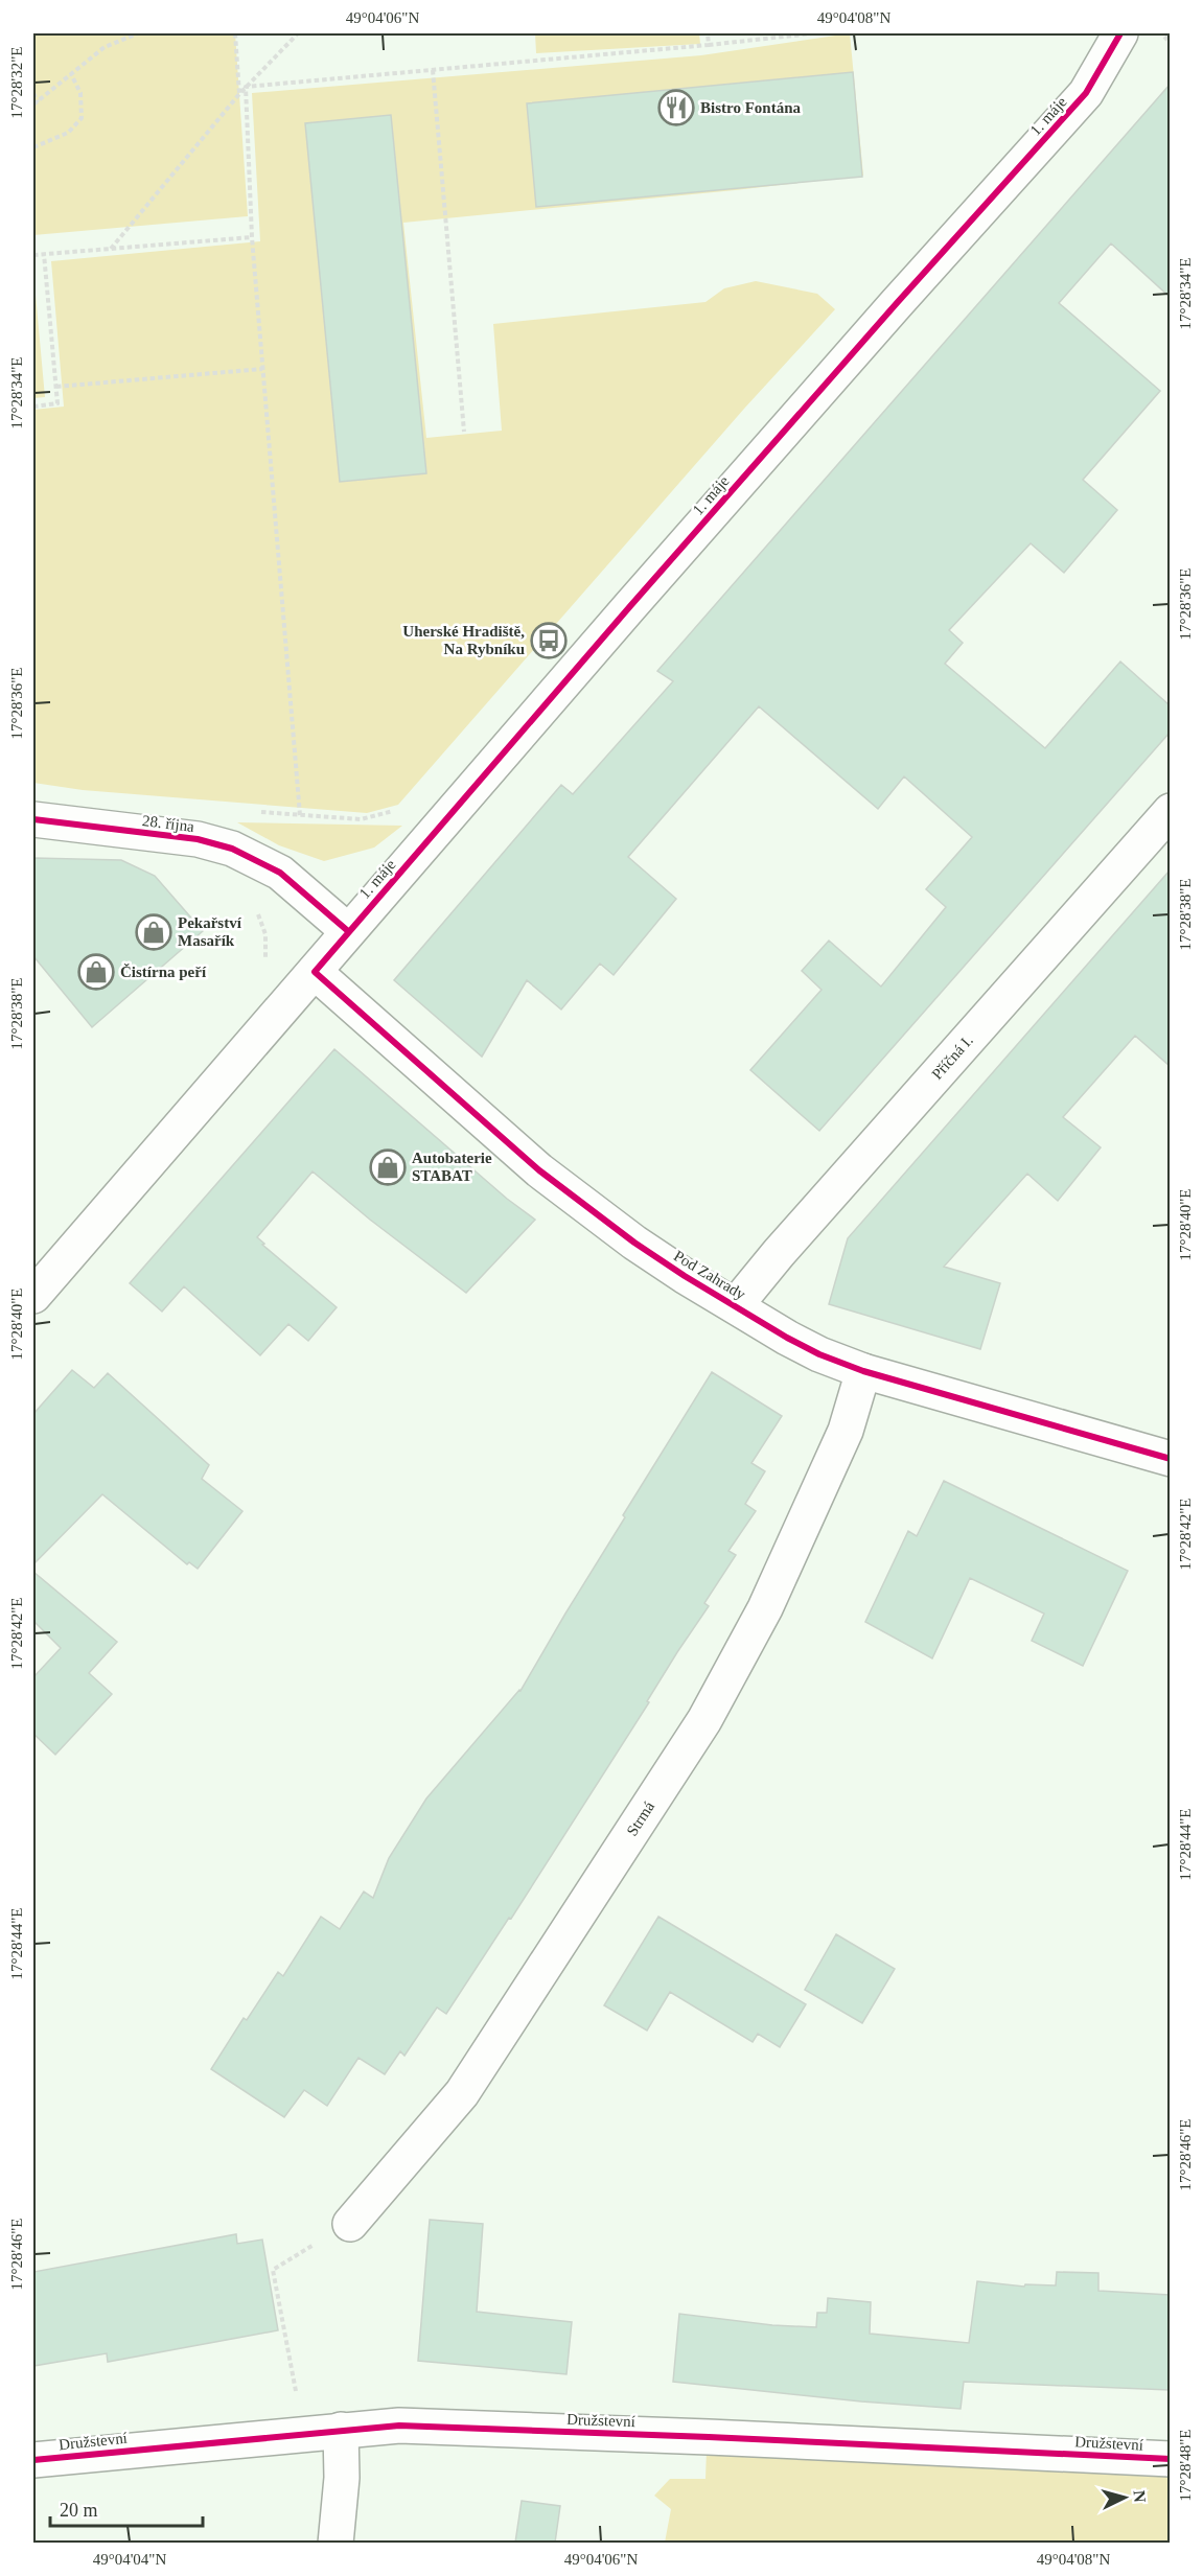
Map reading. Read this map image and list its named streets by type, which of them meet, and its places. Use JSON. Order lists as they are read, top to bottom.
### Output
{
  "streets": {
    "street": [
      "1. máje",
      "28. října",
      "Příčná I.",
      "Pod Zahrady",
      "Strmá",
      "Družstevní"
    ]
  },
  "crossings": [
    ["1. máje", "28. října"],
    ["1. máje", "Pod Zahrady"],
    ["Příčná I.", "Pod Zahrady"],
    ["Pod Zahrady", "Strmá"]
  ],
  "places": {
    "restaurant": ["Bistro Fontána"],
    "bus stop": ["Uherské Hradiště, Na Rybníku"],
    "shop": ["Pekařství Masařík", "Čistírna peří", "Autobaterie STABAT"]
  },
  "scale_bar": "20 m",
  "north": "right",
  "coordinates": [
    "49°04'06\"N",
    "49°04'08\"N",
    "17°28'32\"E",
    "17°28'34\"E",
    "17°28'36\"E",
    "17°28'38\"E",
    "17°28'40\"E",
    "17°28'42\"E",
    "17°28'44\"E",
    "17°28'46\"E",
    "17°28'48\"E",
    "49°04'04\"N"
  ]
}
